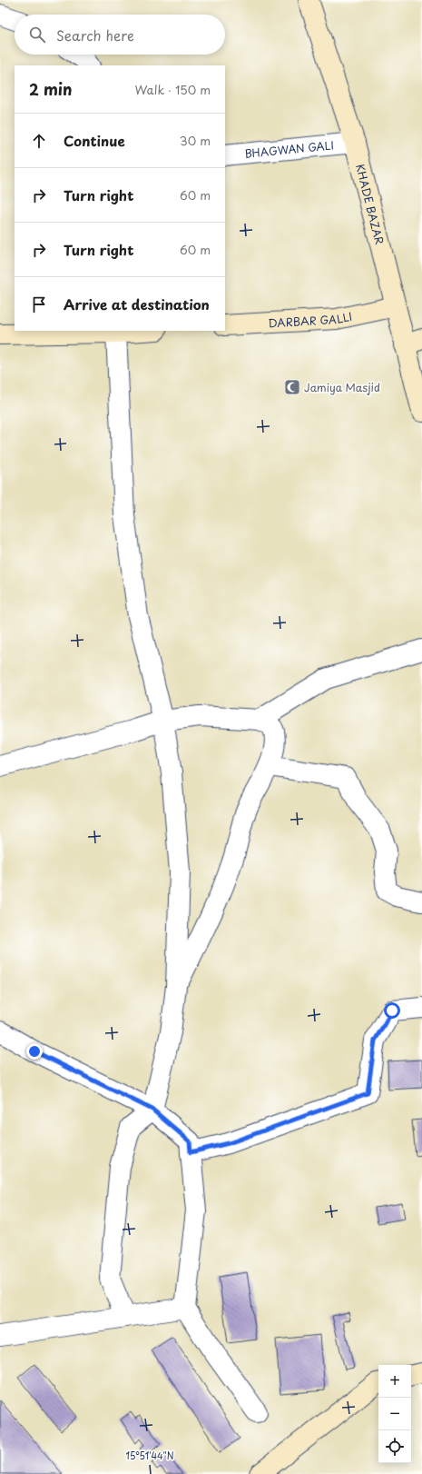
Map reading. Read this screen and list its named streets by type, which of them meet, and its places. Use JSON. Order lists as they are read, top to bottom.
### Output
{
  "streets": {
    "main road": ["KHADE BAZAR", "DARBAR GALLI"],
    "street": ["BHAGWAN GALI"]
  },
  "crossings": [
    ["BHAGWAN GALI", "KHADE BAZAR"],
    ["KHADE BAZAR", "DARBAR GALLI"]
  ],
  "places": {
    "mosque": ["Jamiya Masjid"]
  },
  "page": {
    "search": "Search here",
    "heading": ["2 min", "Walk · 150 m"],
    "list": [
      ["Continue", "30 m"],
      ["Turn right", "60 m"],
      ["Turn right", "60 m"],
      "Arrive at destination"
    ],
    "map_buttons": ["+", "−"]
  },
  "coordinates": ["15°51'44\"N"]
}
